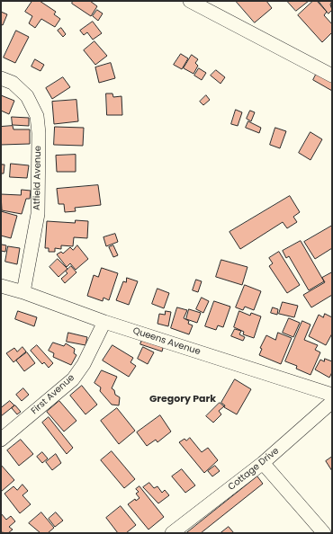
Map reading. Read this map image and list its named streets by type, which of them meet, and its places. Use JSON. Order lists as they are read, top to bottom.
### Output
{
  "streets": {
    "street": [
      "Atfield Avenue",
      "Queens Avenue",
      "First Avenue",
      "Cottage Drive"
    ]
  },
  "crossings": [
    ["Atfield Avenue", "Queens Avenue"],
    ["Queens Avenue", "First Avenue"]
  ],
  "districts": ["Gregory Park"]
}
